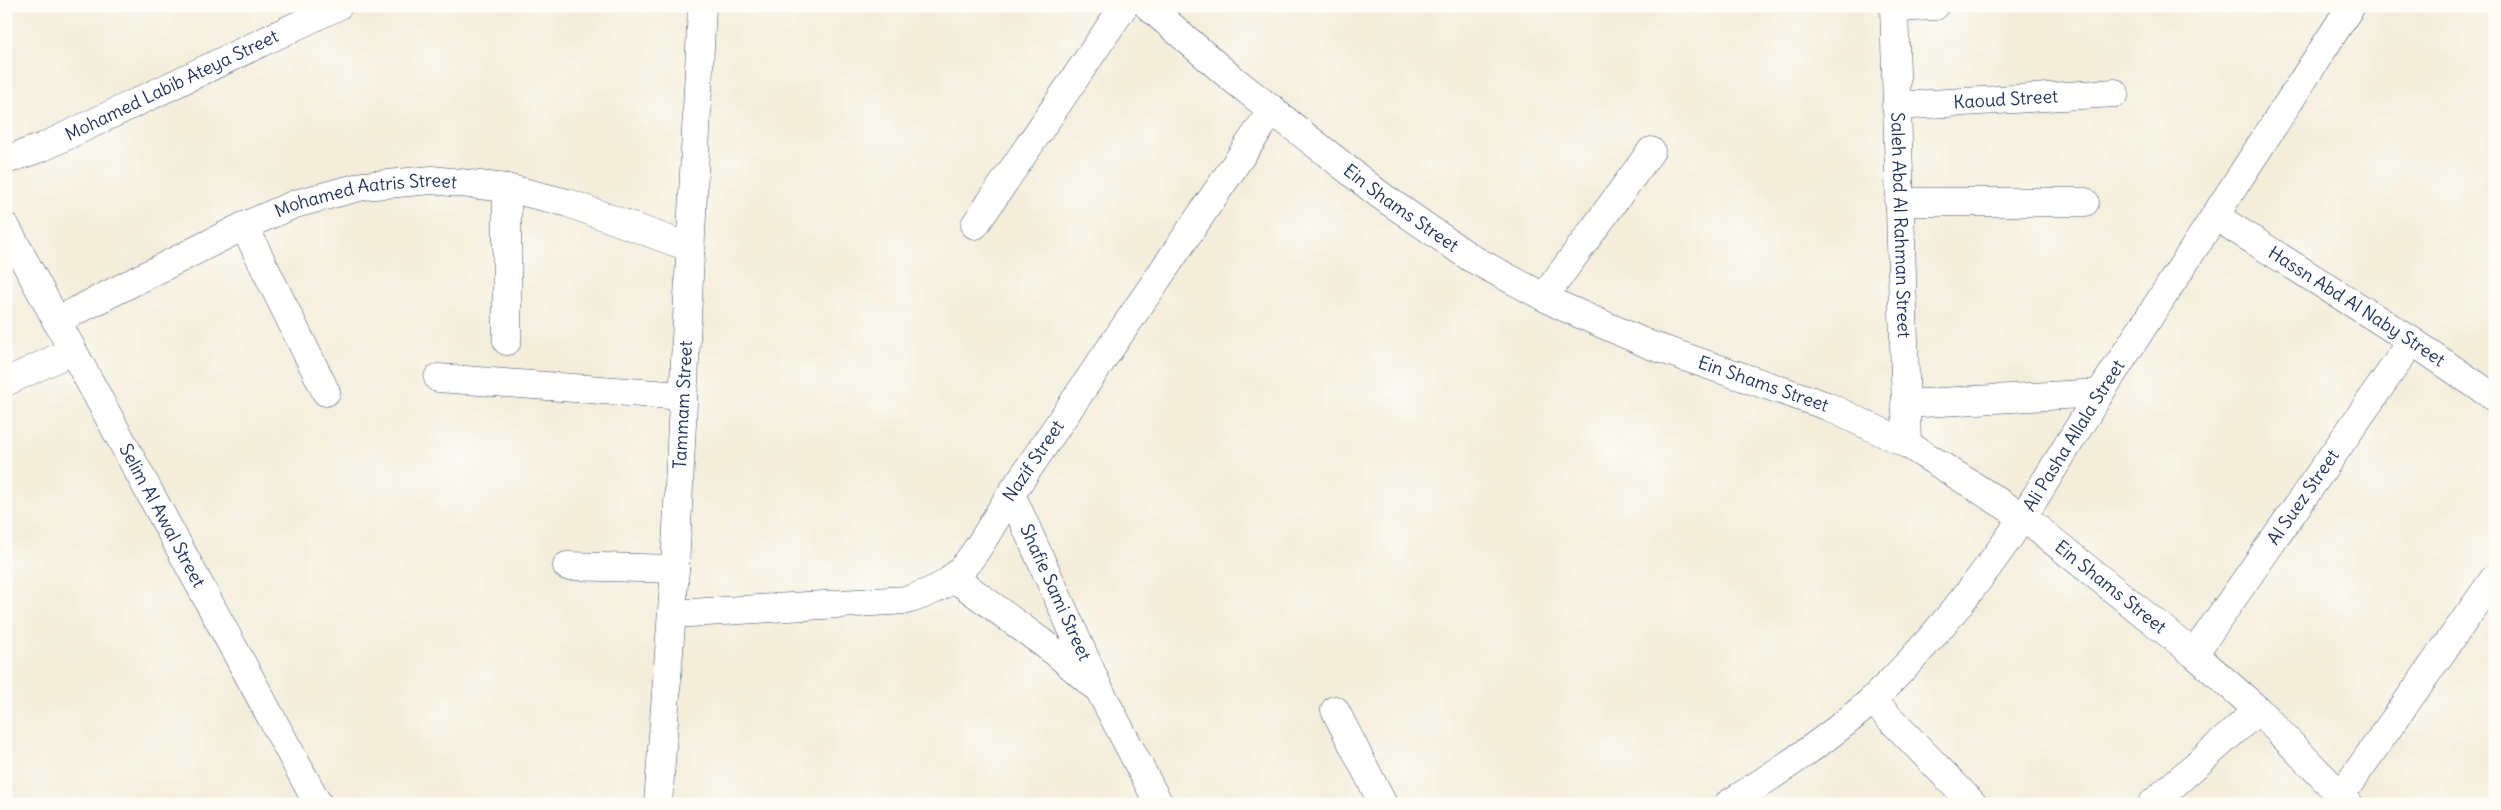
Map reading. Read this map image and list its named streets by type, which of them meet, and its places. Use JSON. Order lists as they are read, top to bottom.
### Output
{
  "streets": {
    "street": [
      "Mohamed Labib Ateya Street",
      "Kaoud Street",
      "Mohamed Aatris Street",
      "Ein Shams Street",
      "Saleh Abd Al Rahman Street",
      "Hassn Abd Al Naby Street",
      "Tammam Street",
      "Ali Pasha Allala Street",
      "Nazif Street",
      "Al Suez Street",
      "Selim Al Awal Street",
      "Shafie Sami Street"
    ]
  },
  "crossings": [
    ["Kaoud Street", "Saleh Abd Al Rahman Street"],
    ["Mohamed Aatris Street", "Tammam Street"],
    ["Mohamed Aatris Street", "Selim Al Awal Street"],
    ["Ein Shams Street", "Saleh Abd Al Rahman Street"],
    ["Ein Shams Street", "Ali Pasha Allala Street"],
    ["Ein Shams Street", "Nazif Street"],
    ["Ein Shams Street", "Al Suez Street"],
    ["Hassn Abd Al Naby Street", "Ali Pasha Allala Street"],
    ["Hassn Abd Al Naby Street", "Al Suez Street"],
    ["Tammam Street", "Nazif Street"],
    ["Nazif Street", "Shafie Sami Street"]
  ]
}
